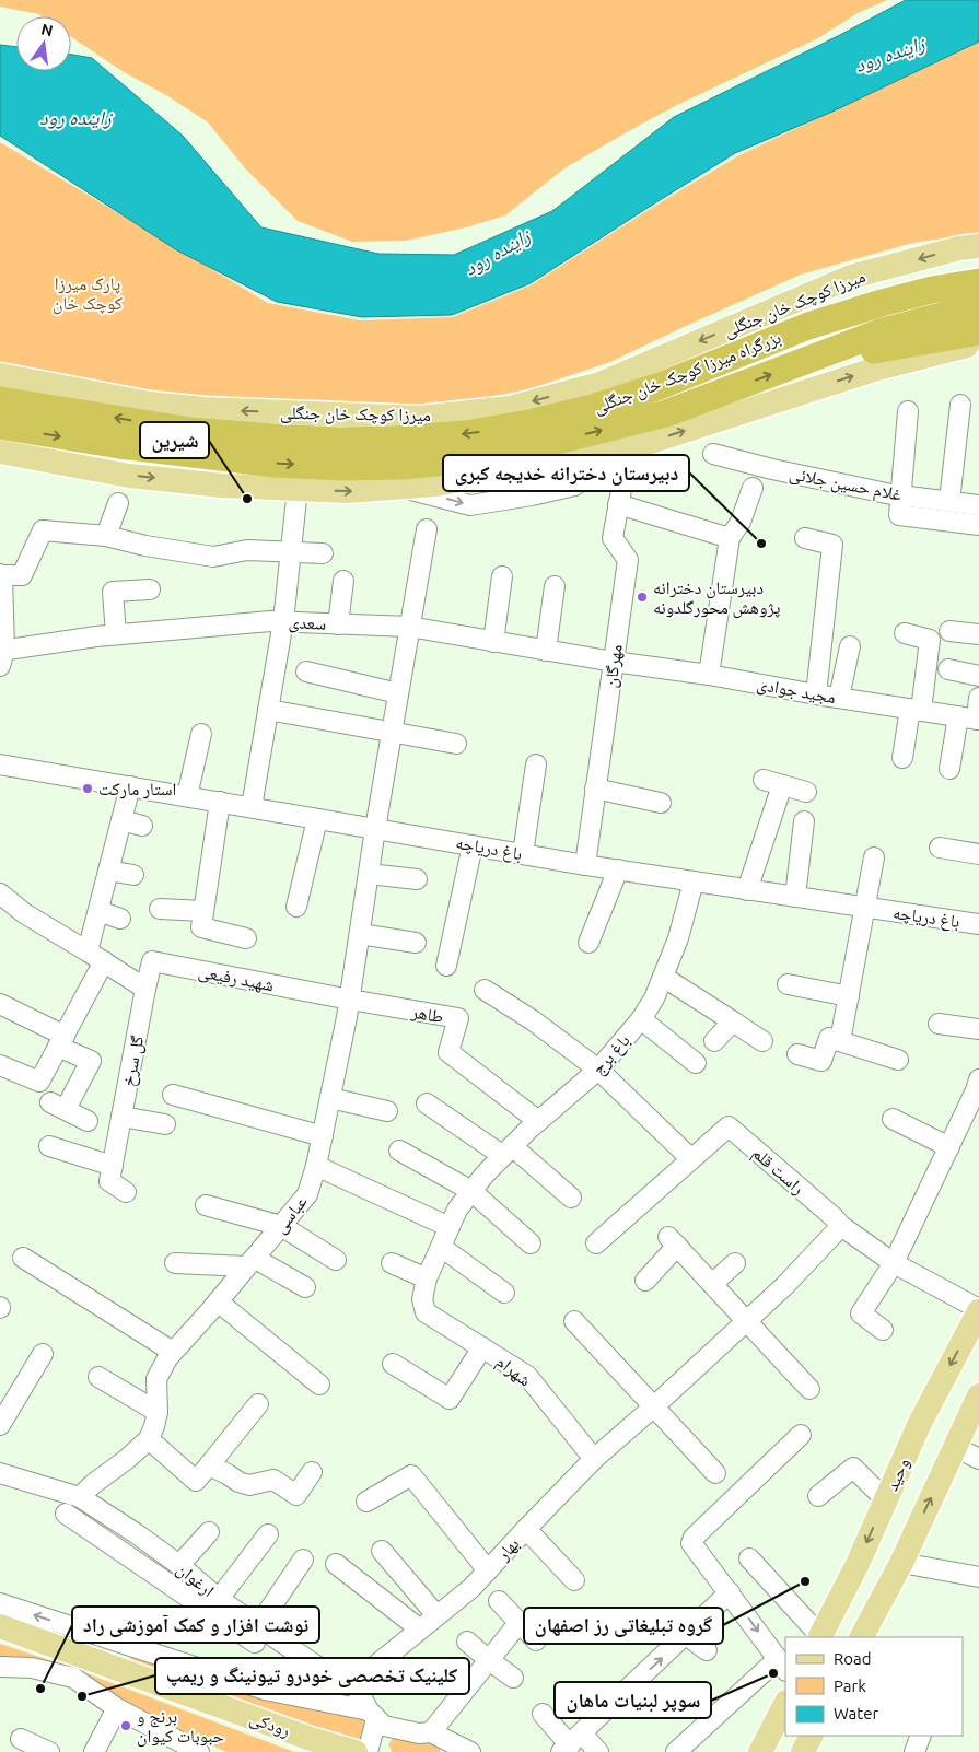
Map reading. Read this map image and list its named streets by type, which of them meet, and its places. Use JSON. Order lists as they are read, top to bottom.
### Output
{
  "streets": {
    "highway": ["بزرگراه میرزا کوچک خان جنگلی"],
    "main road": ["میرزا کوچک خان جنگلی", "وحید", "رودکی"],
    "street": [
      "غلام حسین جلائی",
      "سعدی",
      "مهرگان",
      "مجید جوادی",
      "باغ دریاچه",
      "شهید رفیعی",
      "طاهر",
      "باغ برج",
      "گل سرخ",
      "راست قلم",
      "عباسی",
      "شهرام",
      "بهار",
      "ارغوان"
    ]
  },
  "crossings": [
    ["سعدی", "مهرگان"],
    ["سعدی", "مجید جوادی"],
    ["سعدی", "عباسی"],
    ["مهرگان", "مجید جوادی"],
    ["مهرگان", "باغ دریاچه"],
    ["باغ دریاچه", "باغ برج"],
    ["باغ دریاچه", "عباسی"],
    ["شهید رفیعی", "طاهر"],
    ["شهید رفیعی", "گل سرخ"],
    ["شهید رفیعی", "عباسی"],
    ["طاهر", "باغ برج"],
    ["طاهر", "عباسی"],
    ["باغ برج", "شهرام"],
    ["راست قلم", "وحید"],
    ["راست قلم", "بهار"],
    ["عباسی", "ارغوان"],
    ["شهرام", "بهار"],
    ["بهار", "ارغوان"]
  ],
  "water": ["زاینده رود"],
  "parks": ["پارک میرزا کوچک خان"],
  "places": [
    "شیرین",
    "دبیرستان دخترانه خدیجه کبری",
    "دبیرستان دخترانه پژوهش محورگلدونه",
    "استار مارکت",
    "گروه تبلیغاتی رز اصفهان",
    "سوپر لبنیات ماهان",
    "نوشت افزار و کمک آموزشی راد",
    "کلینیک تخصصی خودرو تیونینگ و ریمپ",
    "برنج و حبوبات کیوان"
  ],
  "legend": ["Road", "Park", "Water"],
  "north": "top"
}
